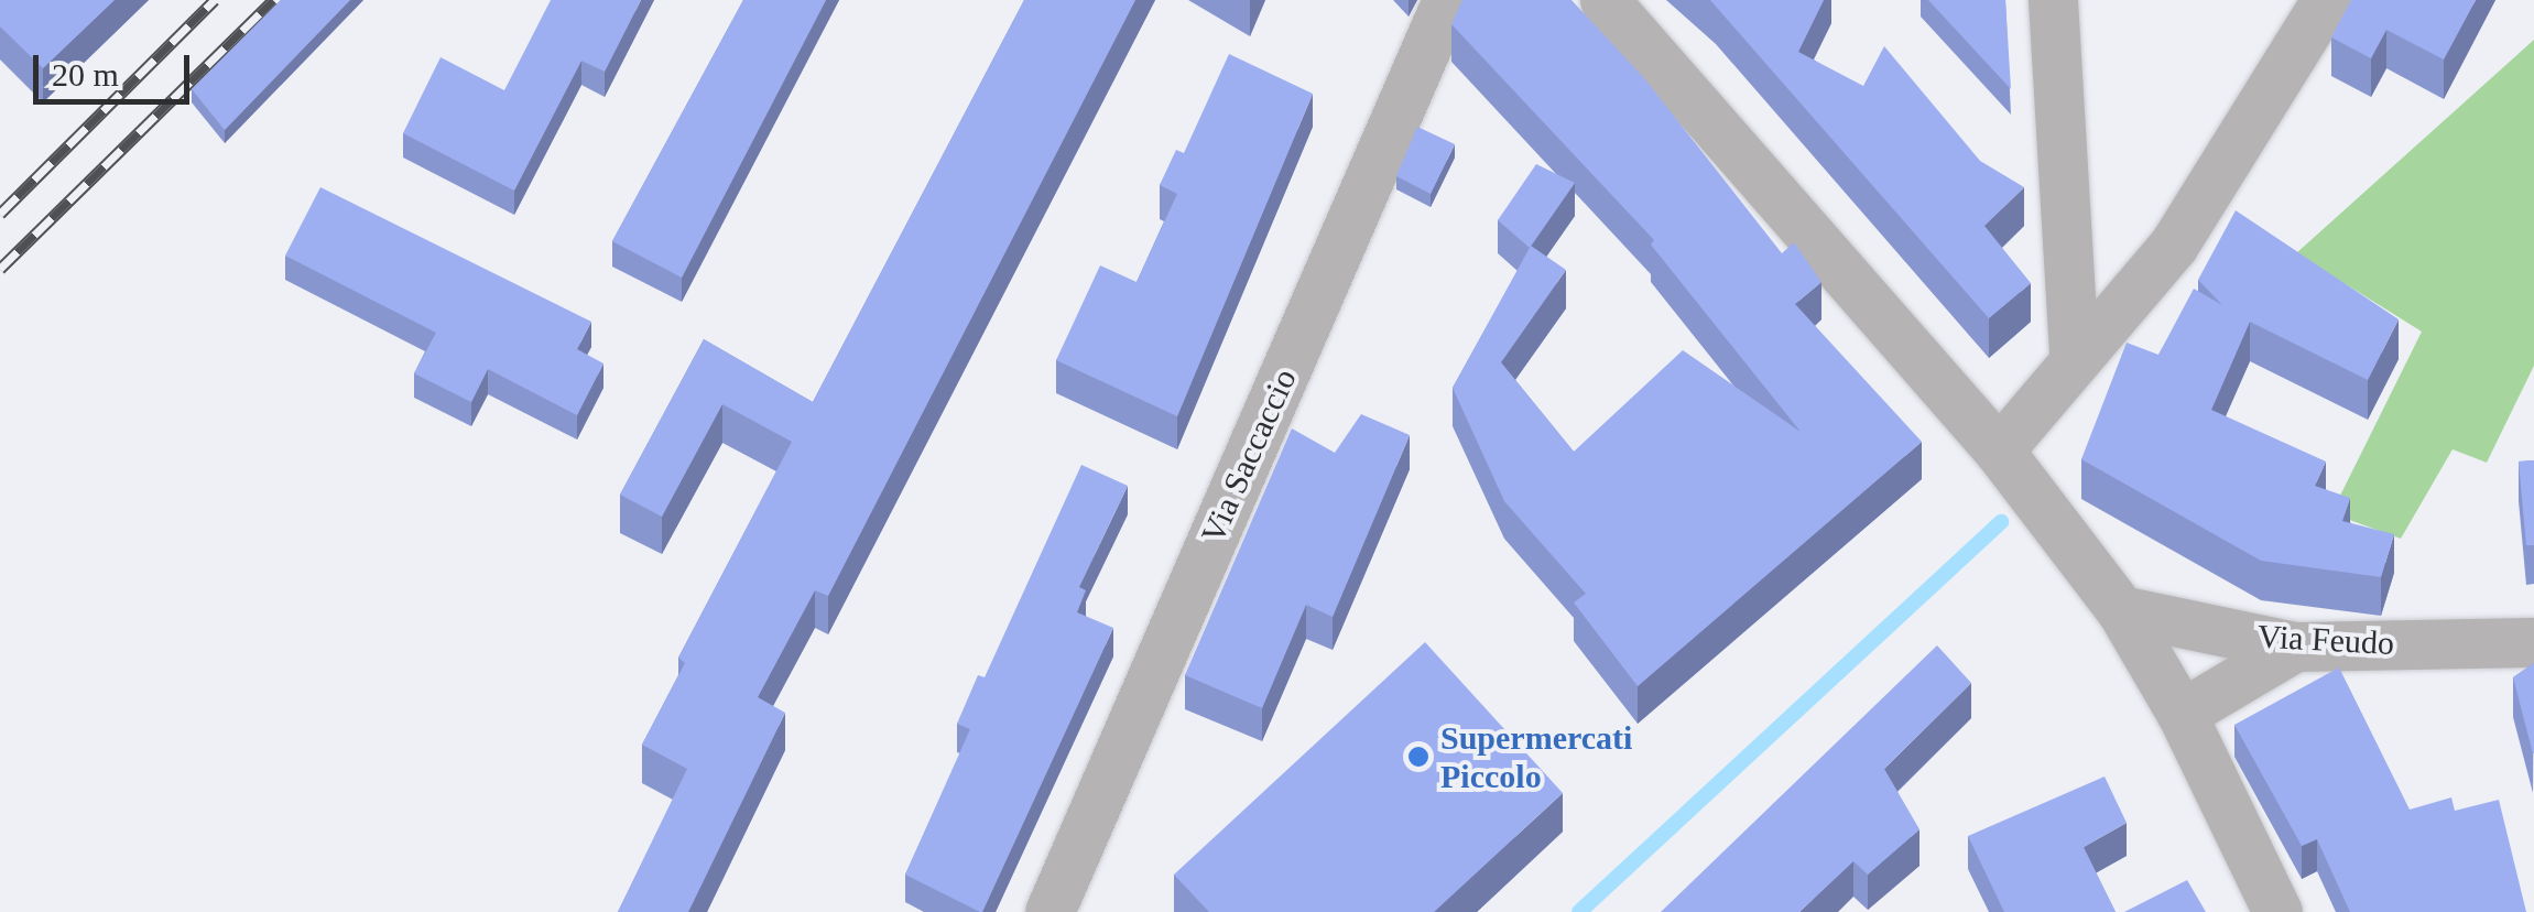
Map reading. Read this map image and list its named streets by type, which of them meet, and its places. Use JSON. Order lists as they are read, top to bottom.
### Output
{
  "streets": {
    "street": ["Via Saccaccio", "Via Feudo"]
  },
  "places": ["Supermercati Piccolo"],
  "scale_bar": "20 m"
}
